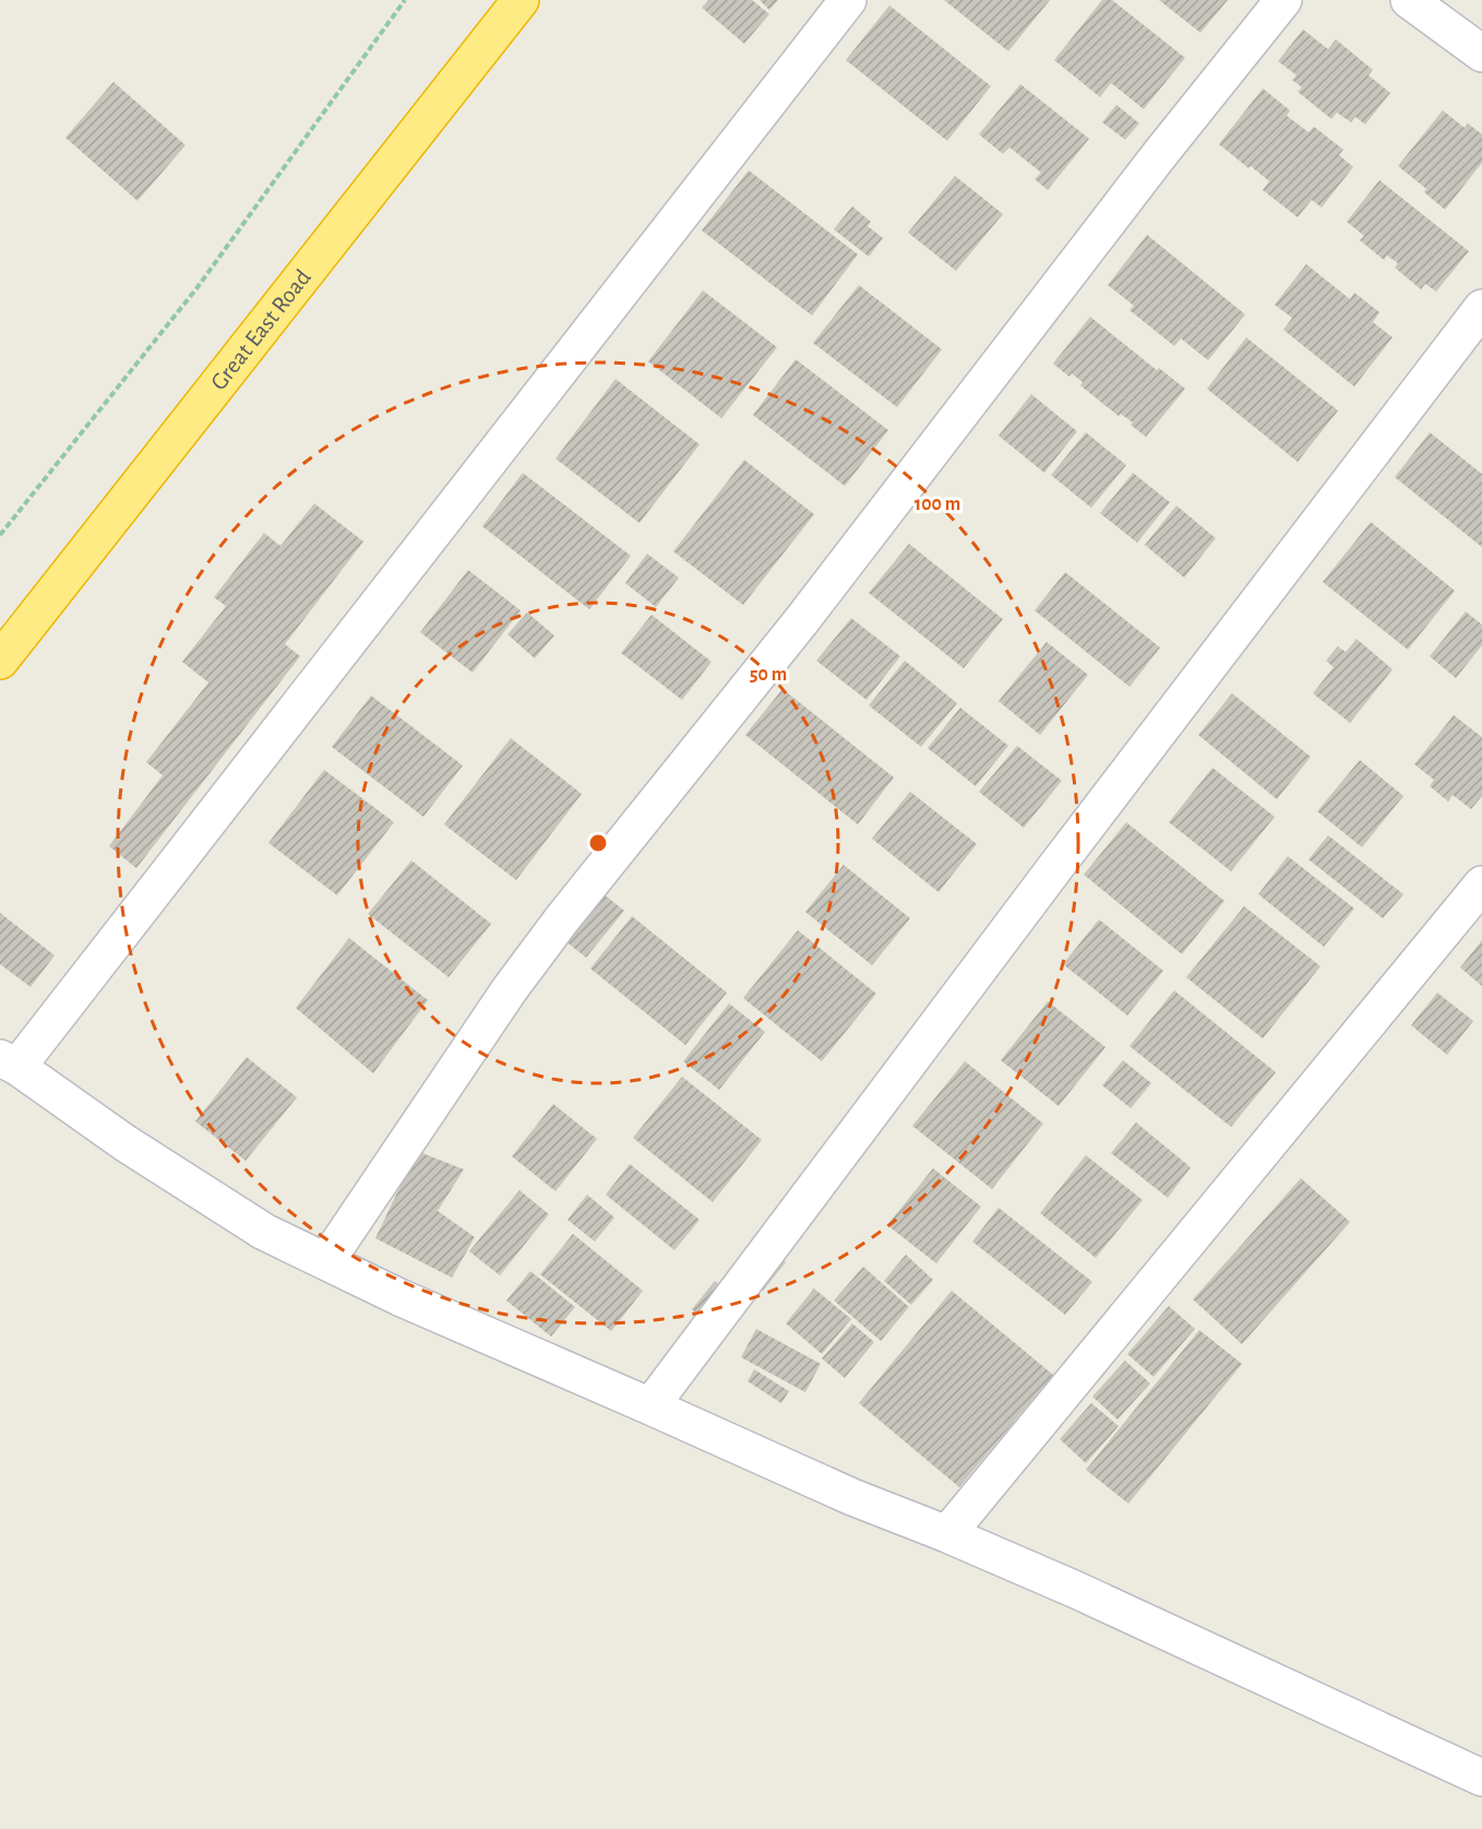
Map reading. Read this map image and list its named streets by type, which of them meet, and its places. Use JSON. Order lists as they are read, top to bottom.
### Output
{
  "streets": {
    "highway": ["Great East Road"]
  },
  "rings": ["100 m", "50 m"]
}
